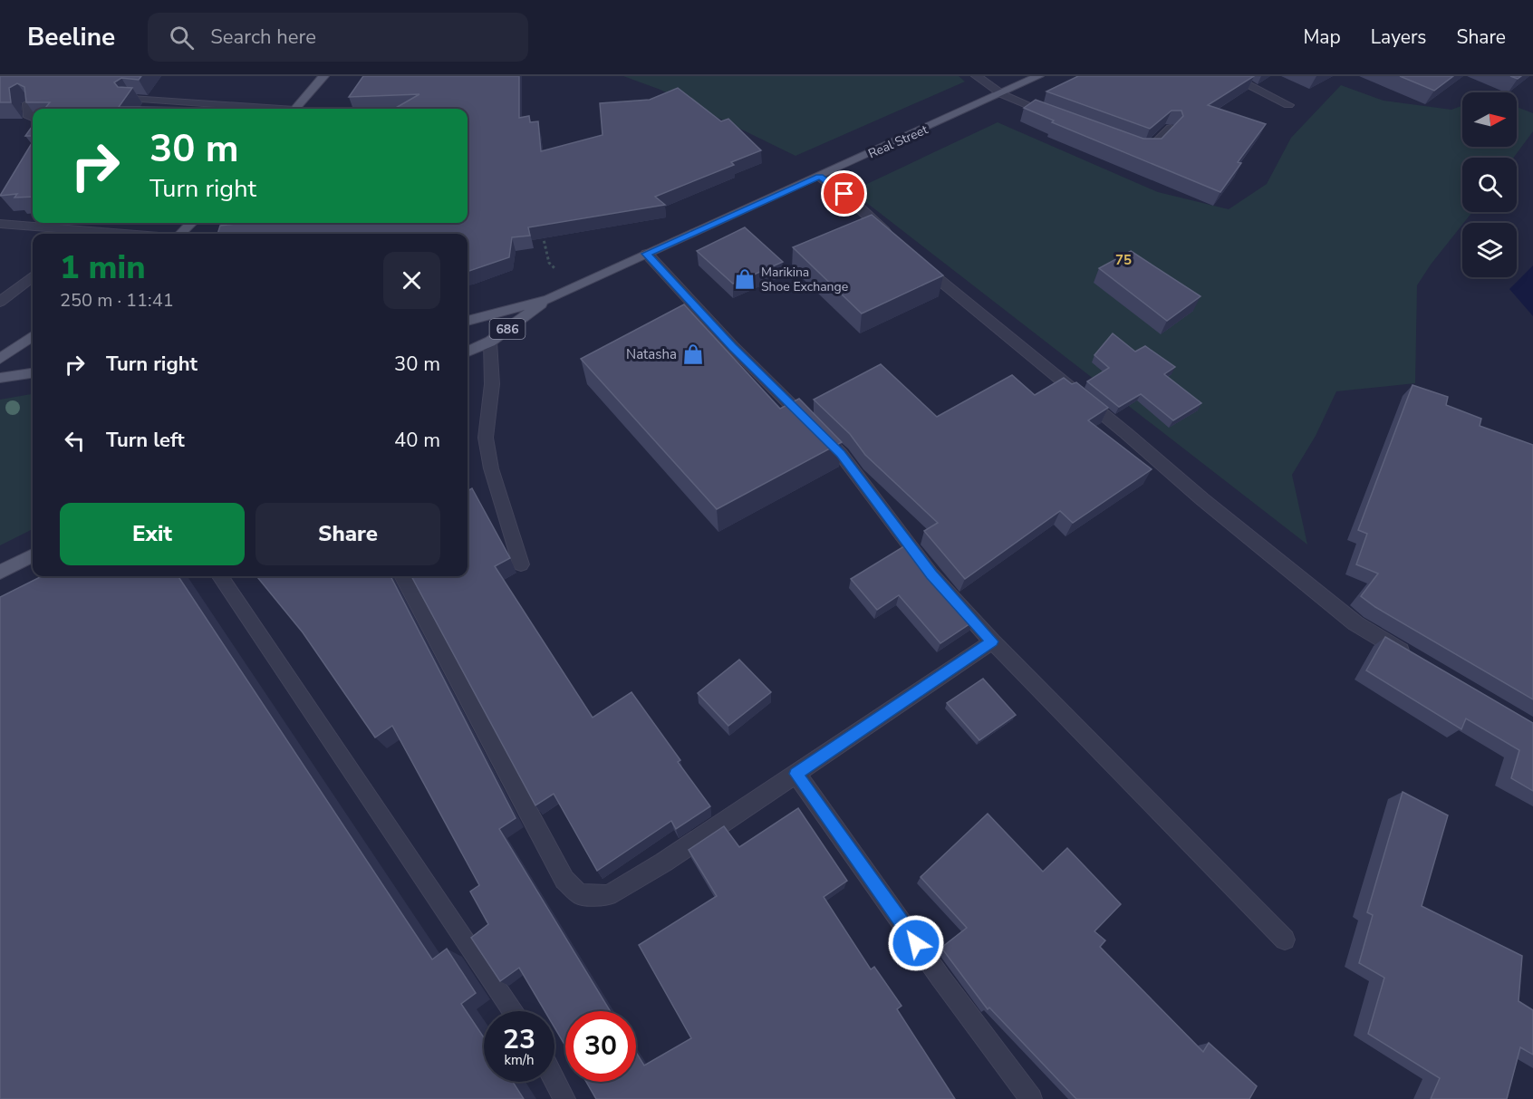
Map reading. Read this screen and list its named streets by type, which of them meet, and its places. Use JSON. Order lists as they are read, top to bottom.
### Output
{
  "streets": {
    "main road": ["Real Street", "686"]
  },
  "districts": ["75"],
  "places": {
    "shop": ["Marikina Shoe Exchange", "Natasha"]
  },
  "north": "right",
  "page": {
    "header": "Beeline",
    "search": "Search here",
    "nav": ["Map", "Layers", "Share"],
    "turn": ["30 m", "Turn right"],
    "heading": ["1 min", "250 m · 11:41"],
    "list": [
      {
        "name": "Turn right",
        "value": "30 m"
      },
      {
        "name": "Turn left",
        "value": "40 m"
      }
    ],
    "buttons": ["Exit", "Share"],
    "speed": "23 km/h",
    "limit": "30"
  }
}
